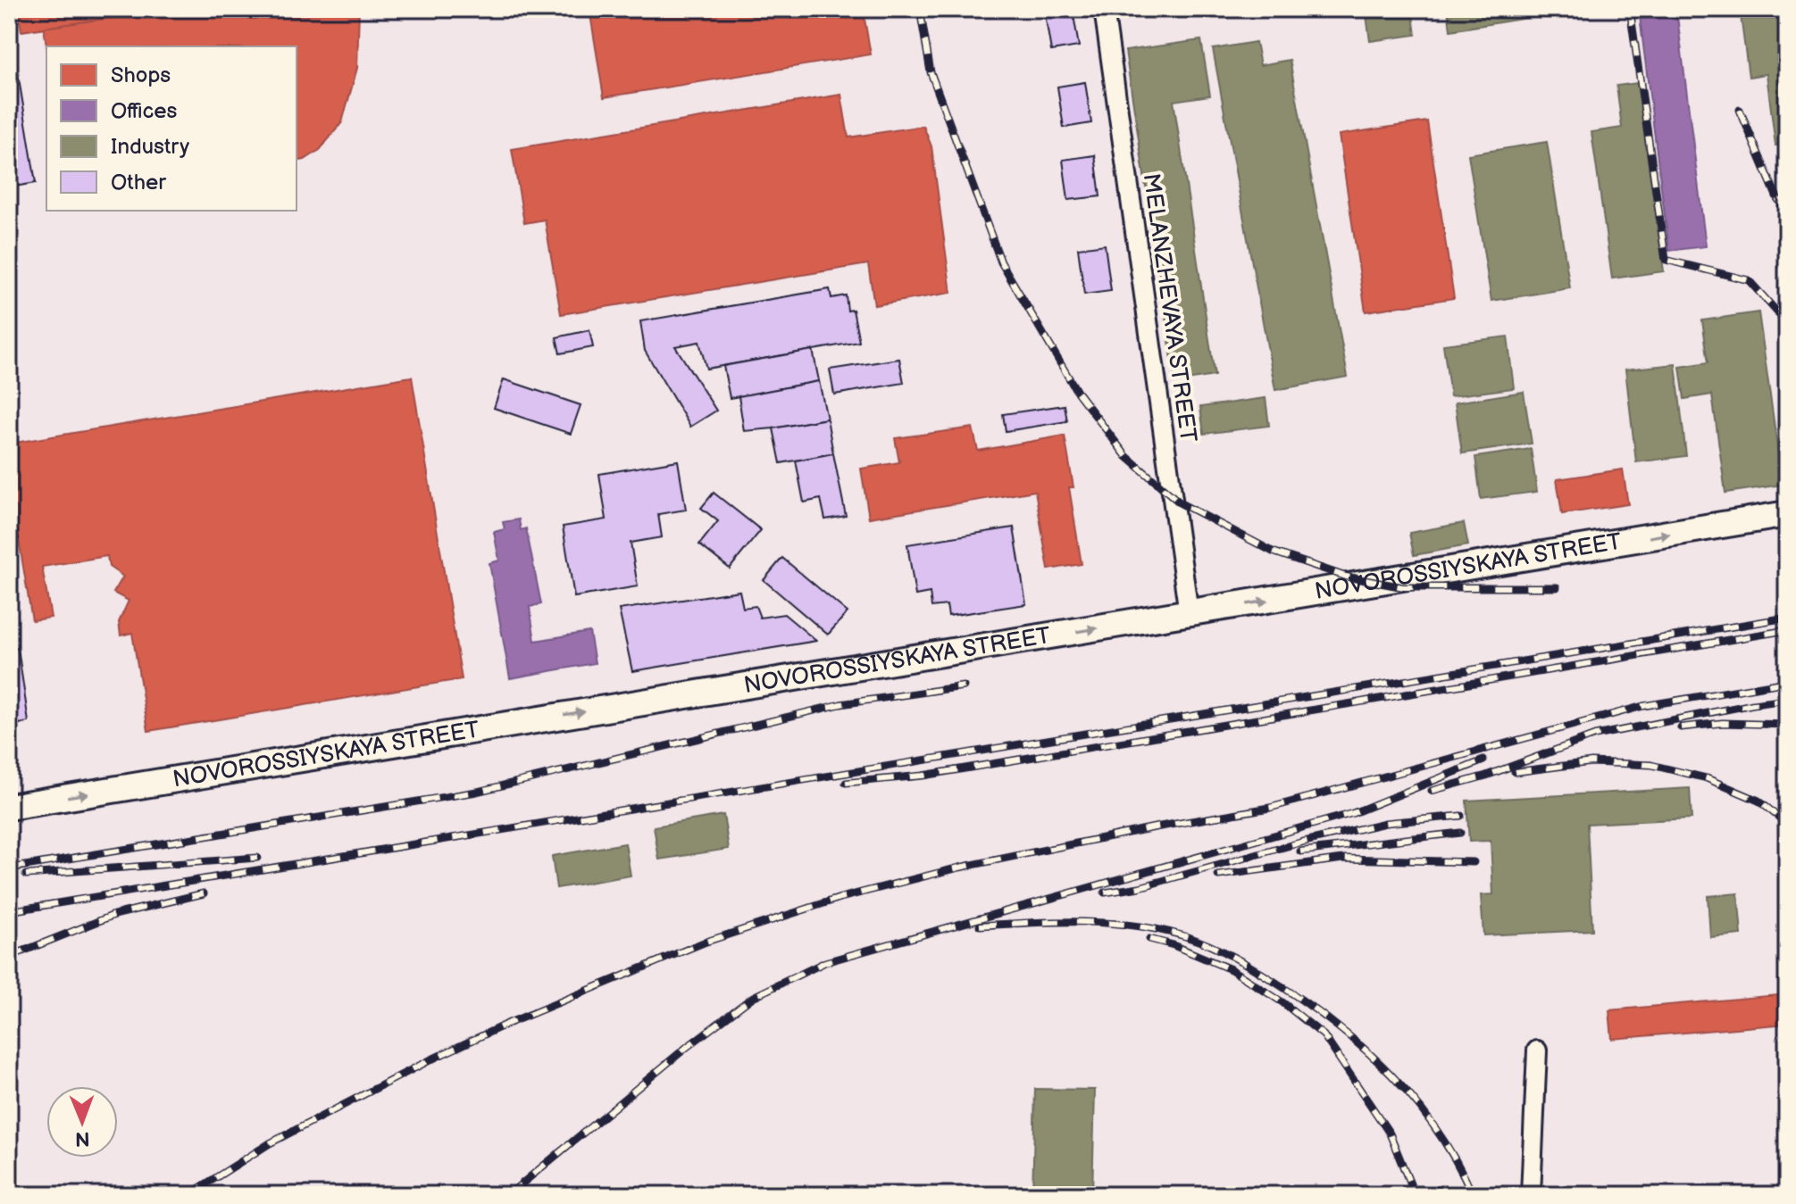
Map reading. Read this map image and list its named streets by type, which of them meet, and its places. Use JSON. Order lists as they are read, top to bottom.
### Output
{
  "streets": {
    "main road": ["NOVOROSSIYSKAYA STREET"],
    "street": ["MELANZHEVAYA STREET"]
  },
  "crossings": [
    ["MELANZHEVAYA STREET", "NOVOROSSIYSKAYA STREET"]
  ],
  "one_way": ["NOVOROSSIYSKAYA STREET"],
  "legend": [
    "Shops",
    "Offices",
    "Industry",
    "Other"
  ],
  "north": "bottom"
}
